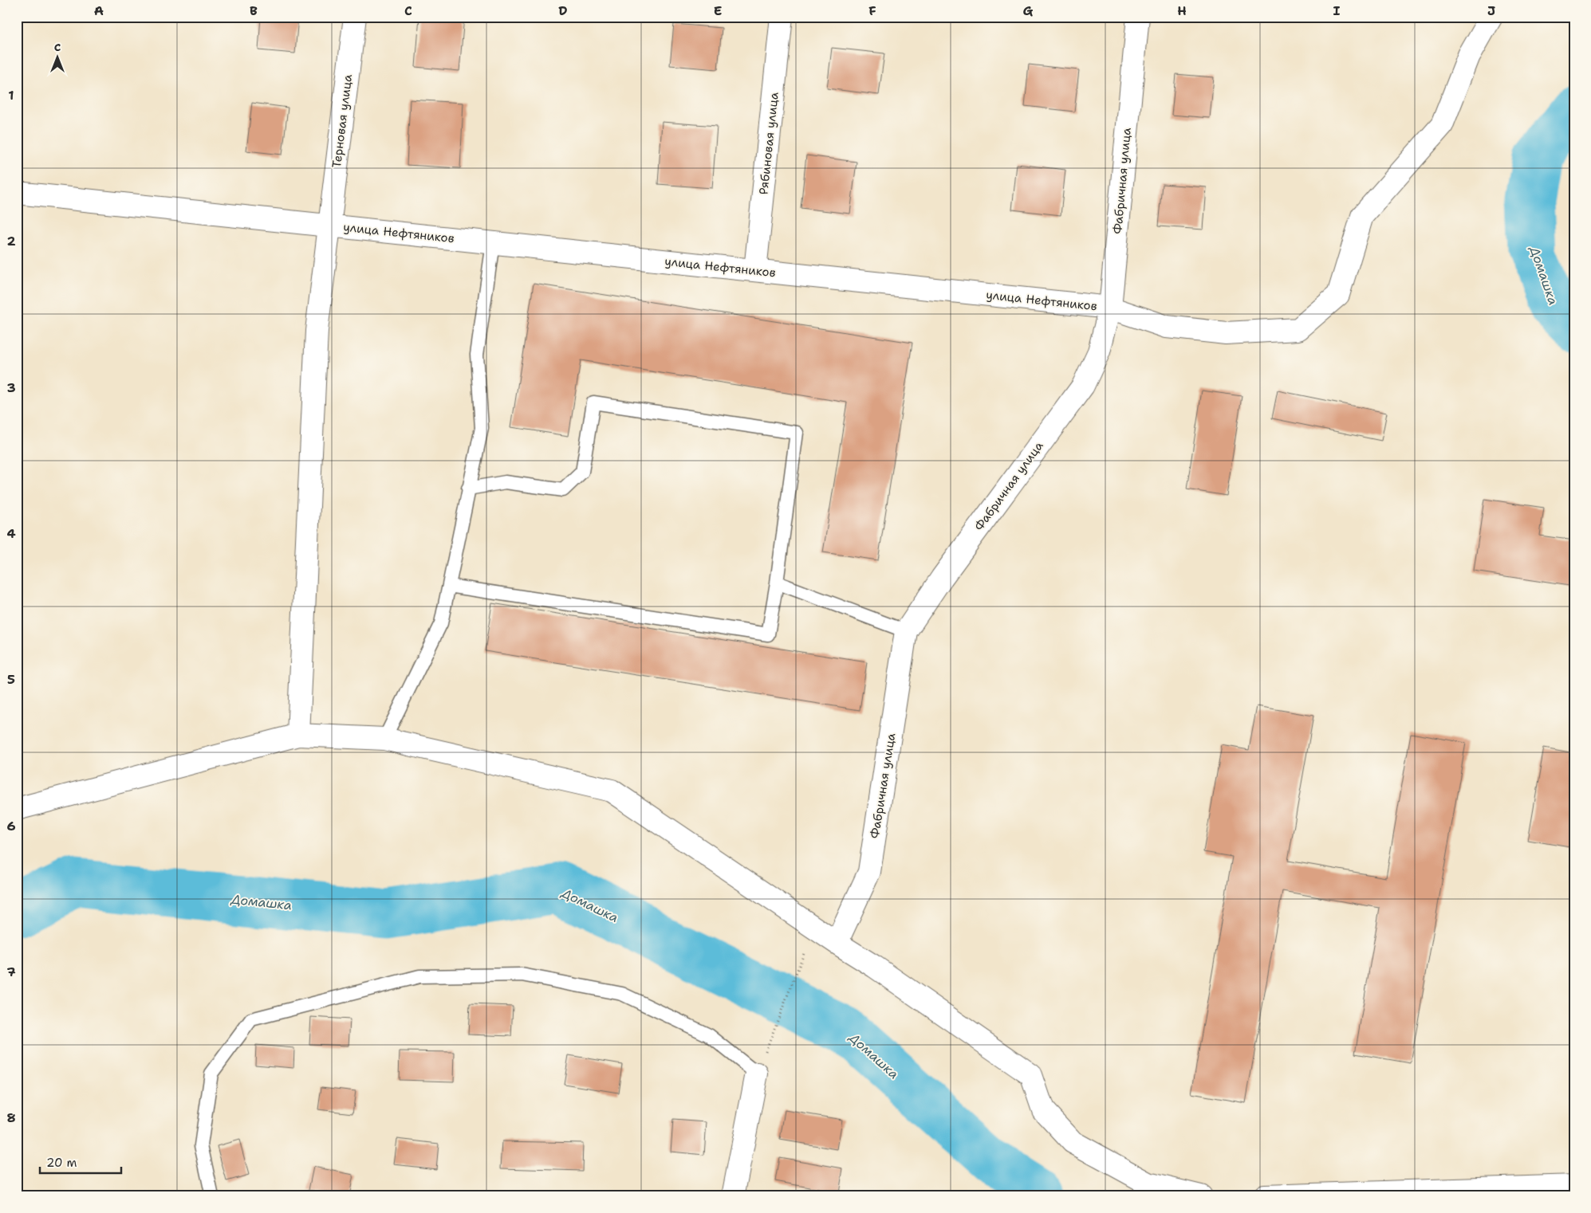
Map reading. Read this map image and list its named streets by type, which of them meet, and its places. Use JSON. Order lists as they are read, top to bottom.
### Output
{
  "streets": {
    "street": [
      "Терновая улица",
      "Рябиновая улица",
      "Фабричная улица",
      "улица Нефтяников"
    ]
  },
  "crossings": [
    ["Терновая улица", "улица Нефтяников"],
    ["Рябиновая улица", "улица Нефтяников"],
    ["Фабричная улица", "улица Нефтяников"]
  ],
  "water": ["Домашка"],
  "scale_bar": "20 m",
  "north": "top",
  "grid": {
    "columns": [
      "A",
      "B",
      "C",
      "D",
      "E",
      "F",
      "G",
      "H",
      "I",
      "J"
    ],
    "rows": [
      "1",
      "2",
      "3",
      "4",
      "5",
      "6",
      "7",
      "8"
    ]
  }
}
